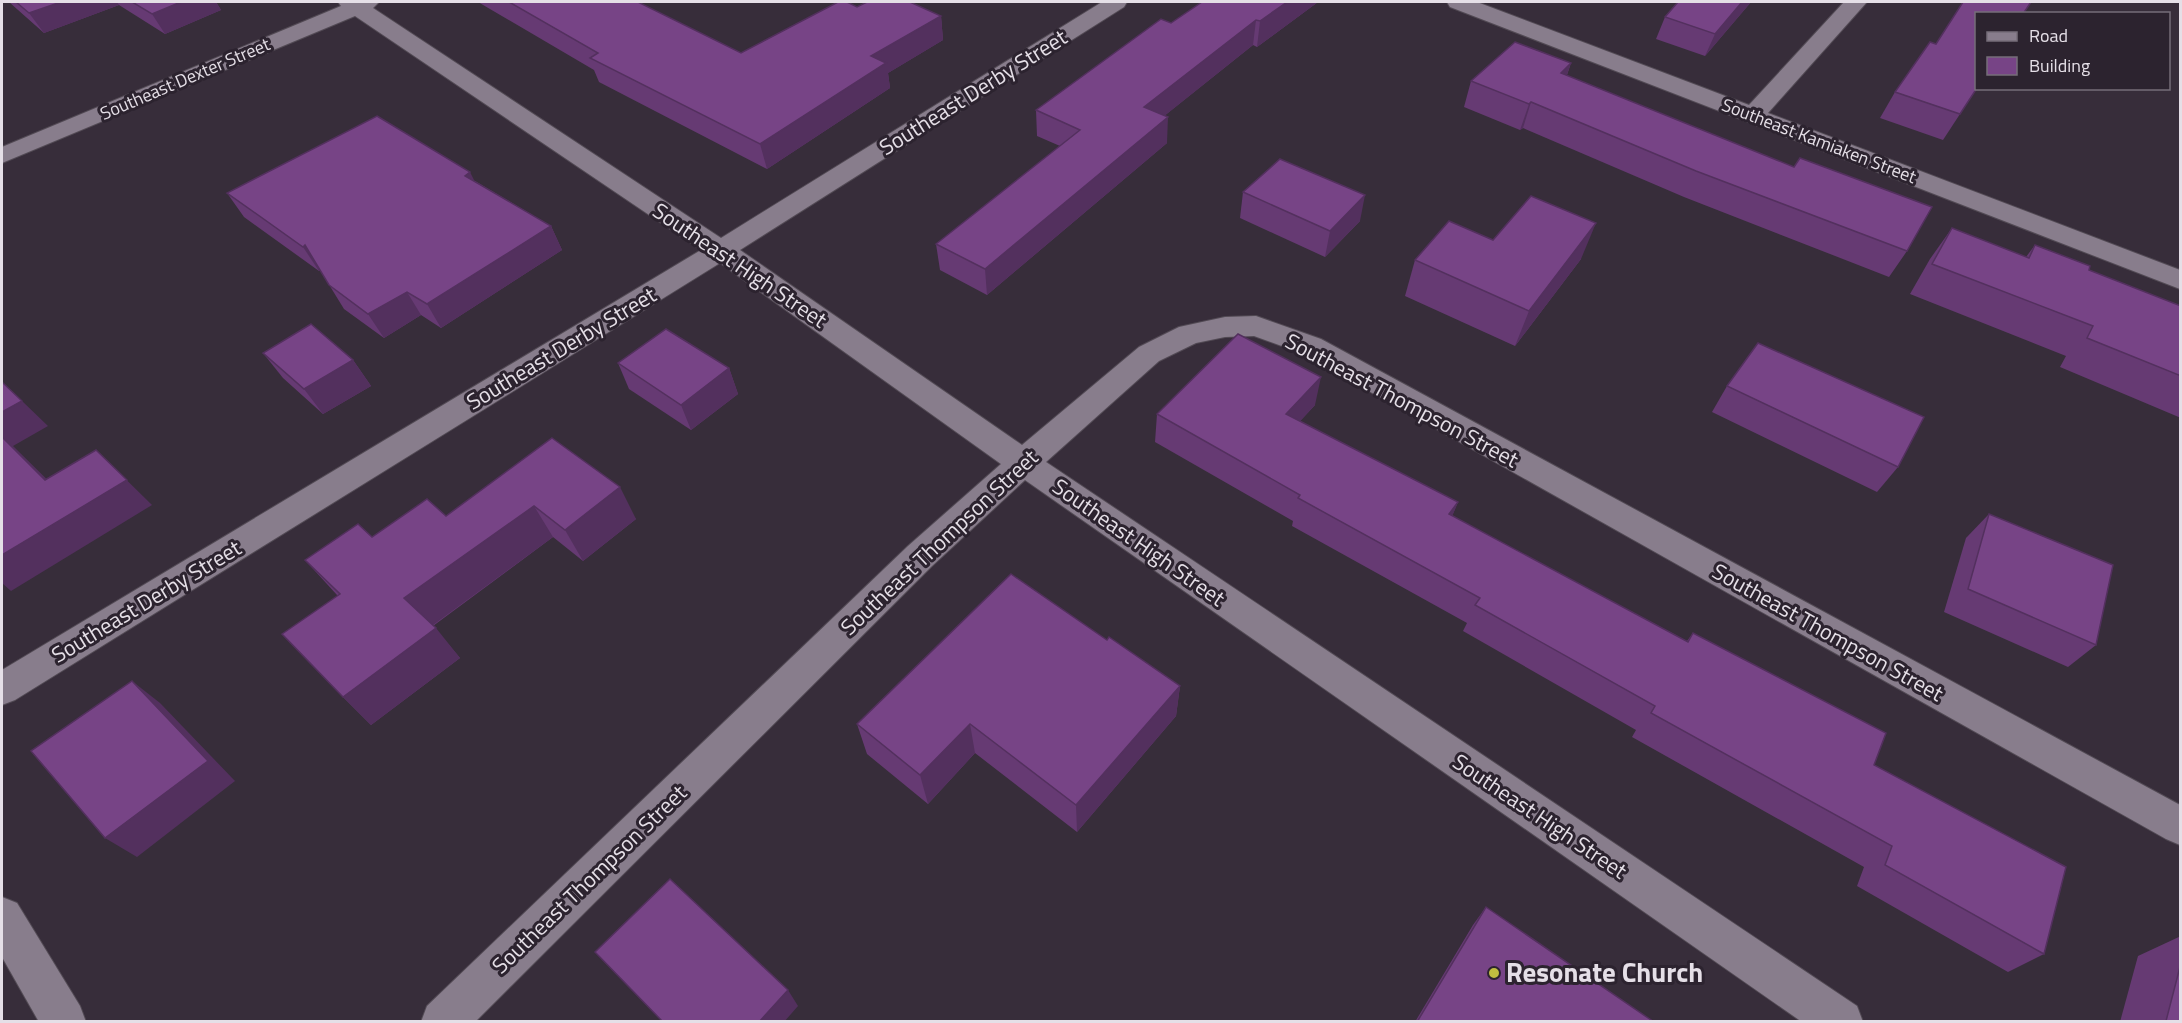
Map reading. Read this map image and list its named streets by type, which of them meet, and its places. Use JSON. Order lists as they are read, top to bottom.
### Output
{
  "streets": {
    "street": [
      "Southeast Dexter Street",
      "Southeast Derby Street",
      "Southeast Kamiaken Street",
      "Southeast High Street",
      "Southeast Thompson Street"
    ]
  },
  "crossings": [
    ["Southeast Dexter Street", "Southeast High Street"],
    ["Southeast Derby Street", "Southeast High Street"],
    ["Southeast High Street", "Southeast Thompson Street"]
  ],
  "places": ["Resonate Church"],
  "legend": ["Road", "Building"]
}
